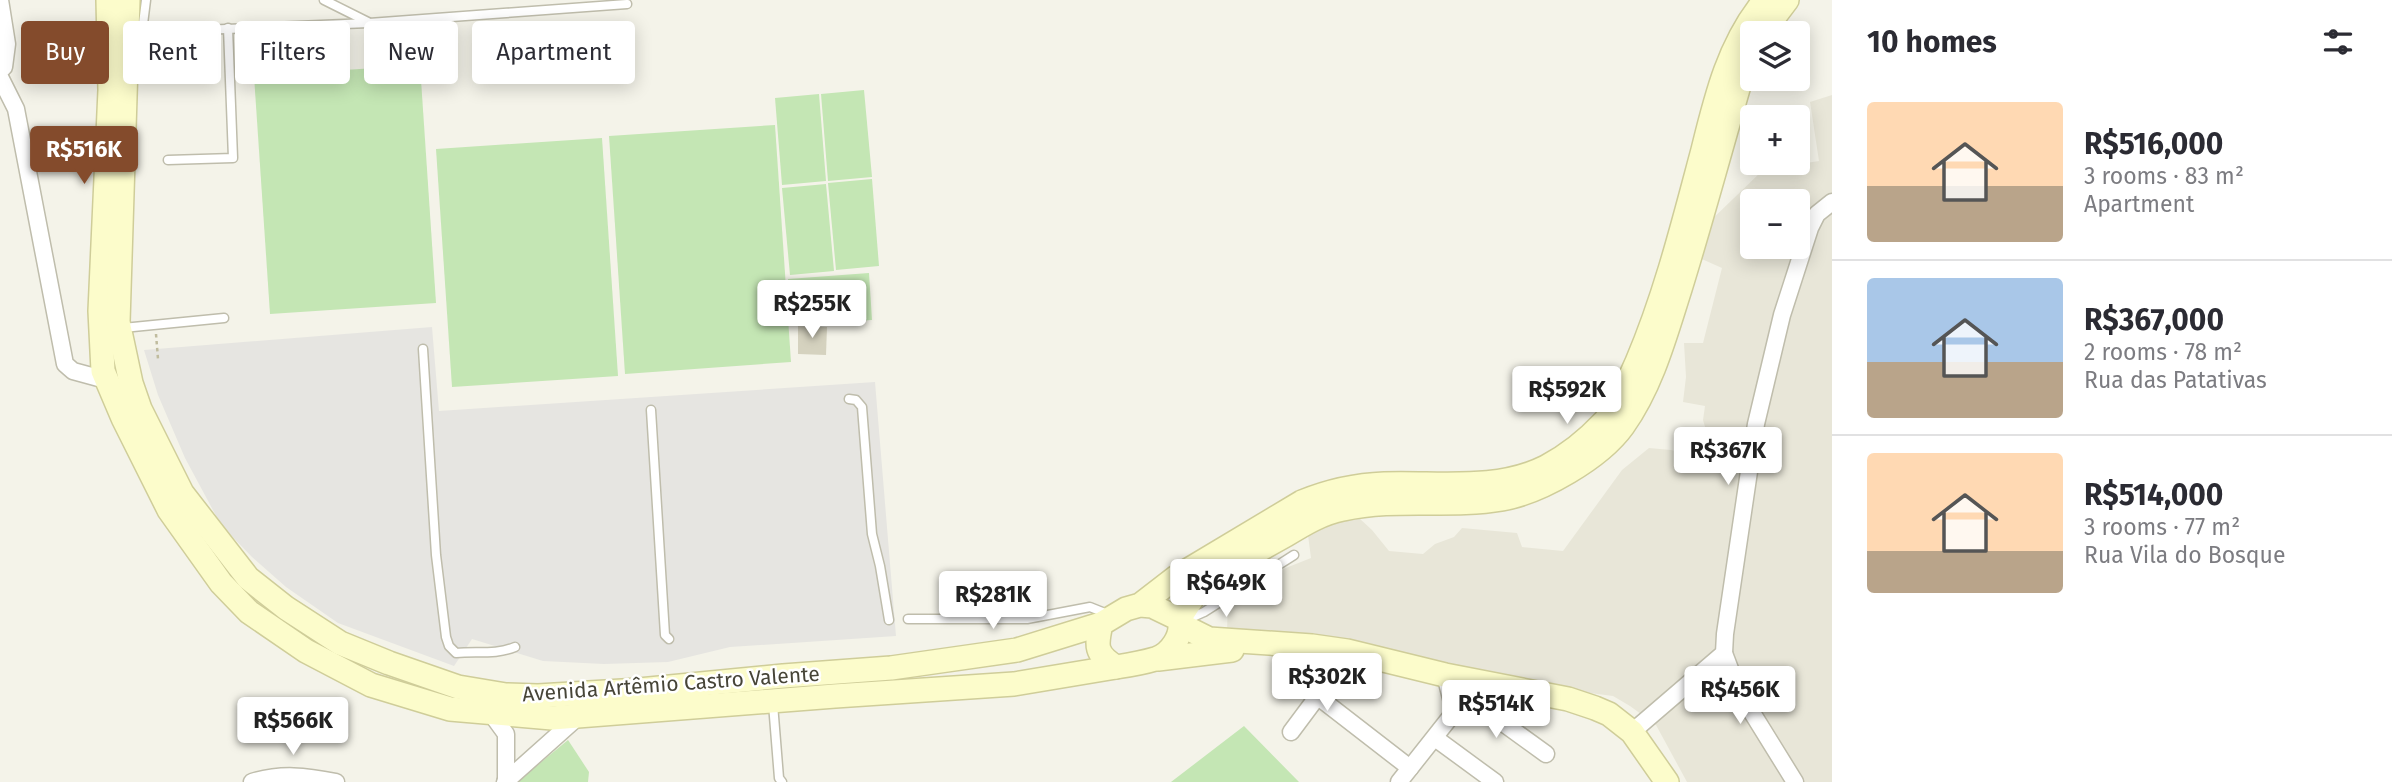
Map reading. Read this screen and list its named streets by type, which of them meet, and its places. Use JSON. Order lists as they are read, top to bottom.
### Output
{
  "streets": {
    "main road": ["Avenida Artêmio Castro Valente"]
  },
  "page": {
    "heading": "10 homes",
    "map_buttons": ["+", "−"],
    "chip": [
      "Buy",
      "Rent",
      "Filters",
      "New",
      "Apartment"
    ],
    "list": [
      {
        "name": "R$516,000",
        "note": "3 rooms · 83 m² · Apartment"
      },
      {
        "name": "R$367,000",
        "note": "2 rooms · 78 m² · Rua das Patativas"
      },
      {
        "name": "R$514,000",
        "note": "3 rooms · 77 m² · Rua Vila do Bosque"
      }
    ],
    "price": [
      "R$516K",
      "R$255K",
      "R$592K",
      "R$367K",
      "R$649K",
      "R$281K",
      "R$302K",
      "R$456K",
      "R$514K",
      "R$566K"
    ]
  }
}
